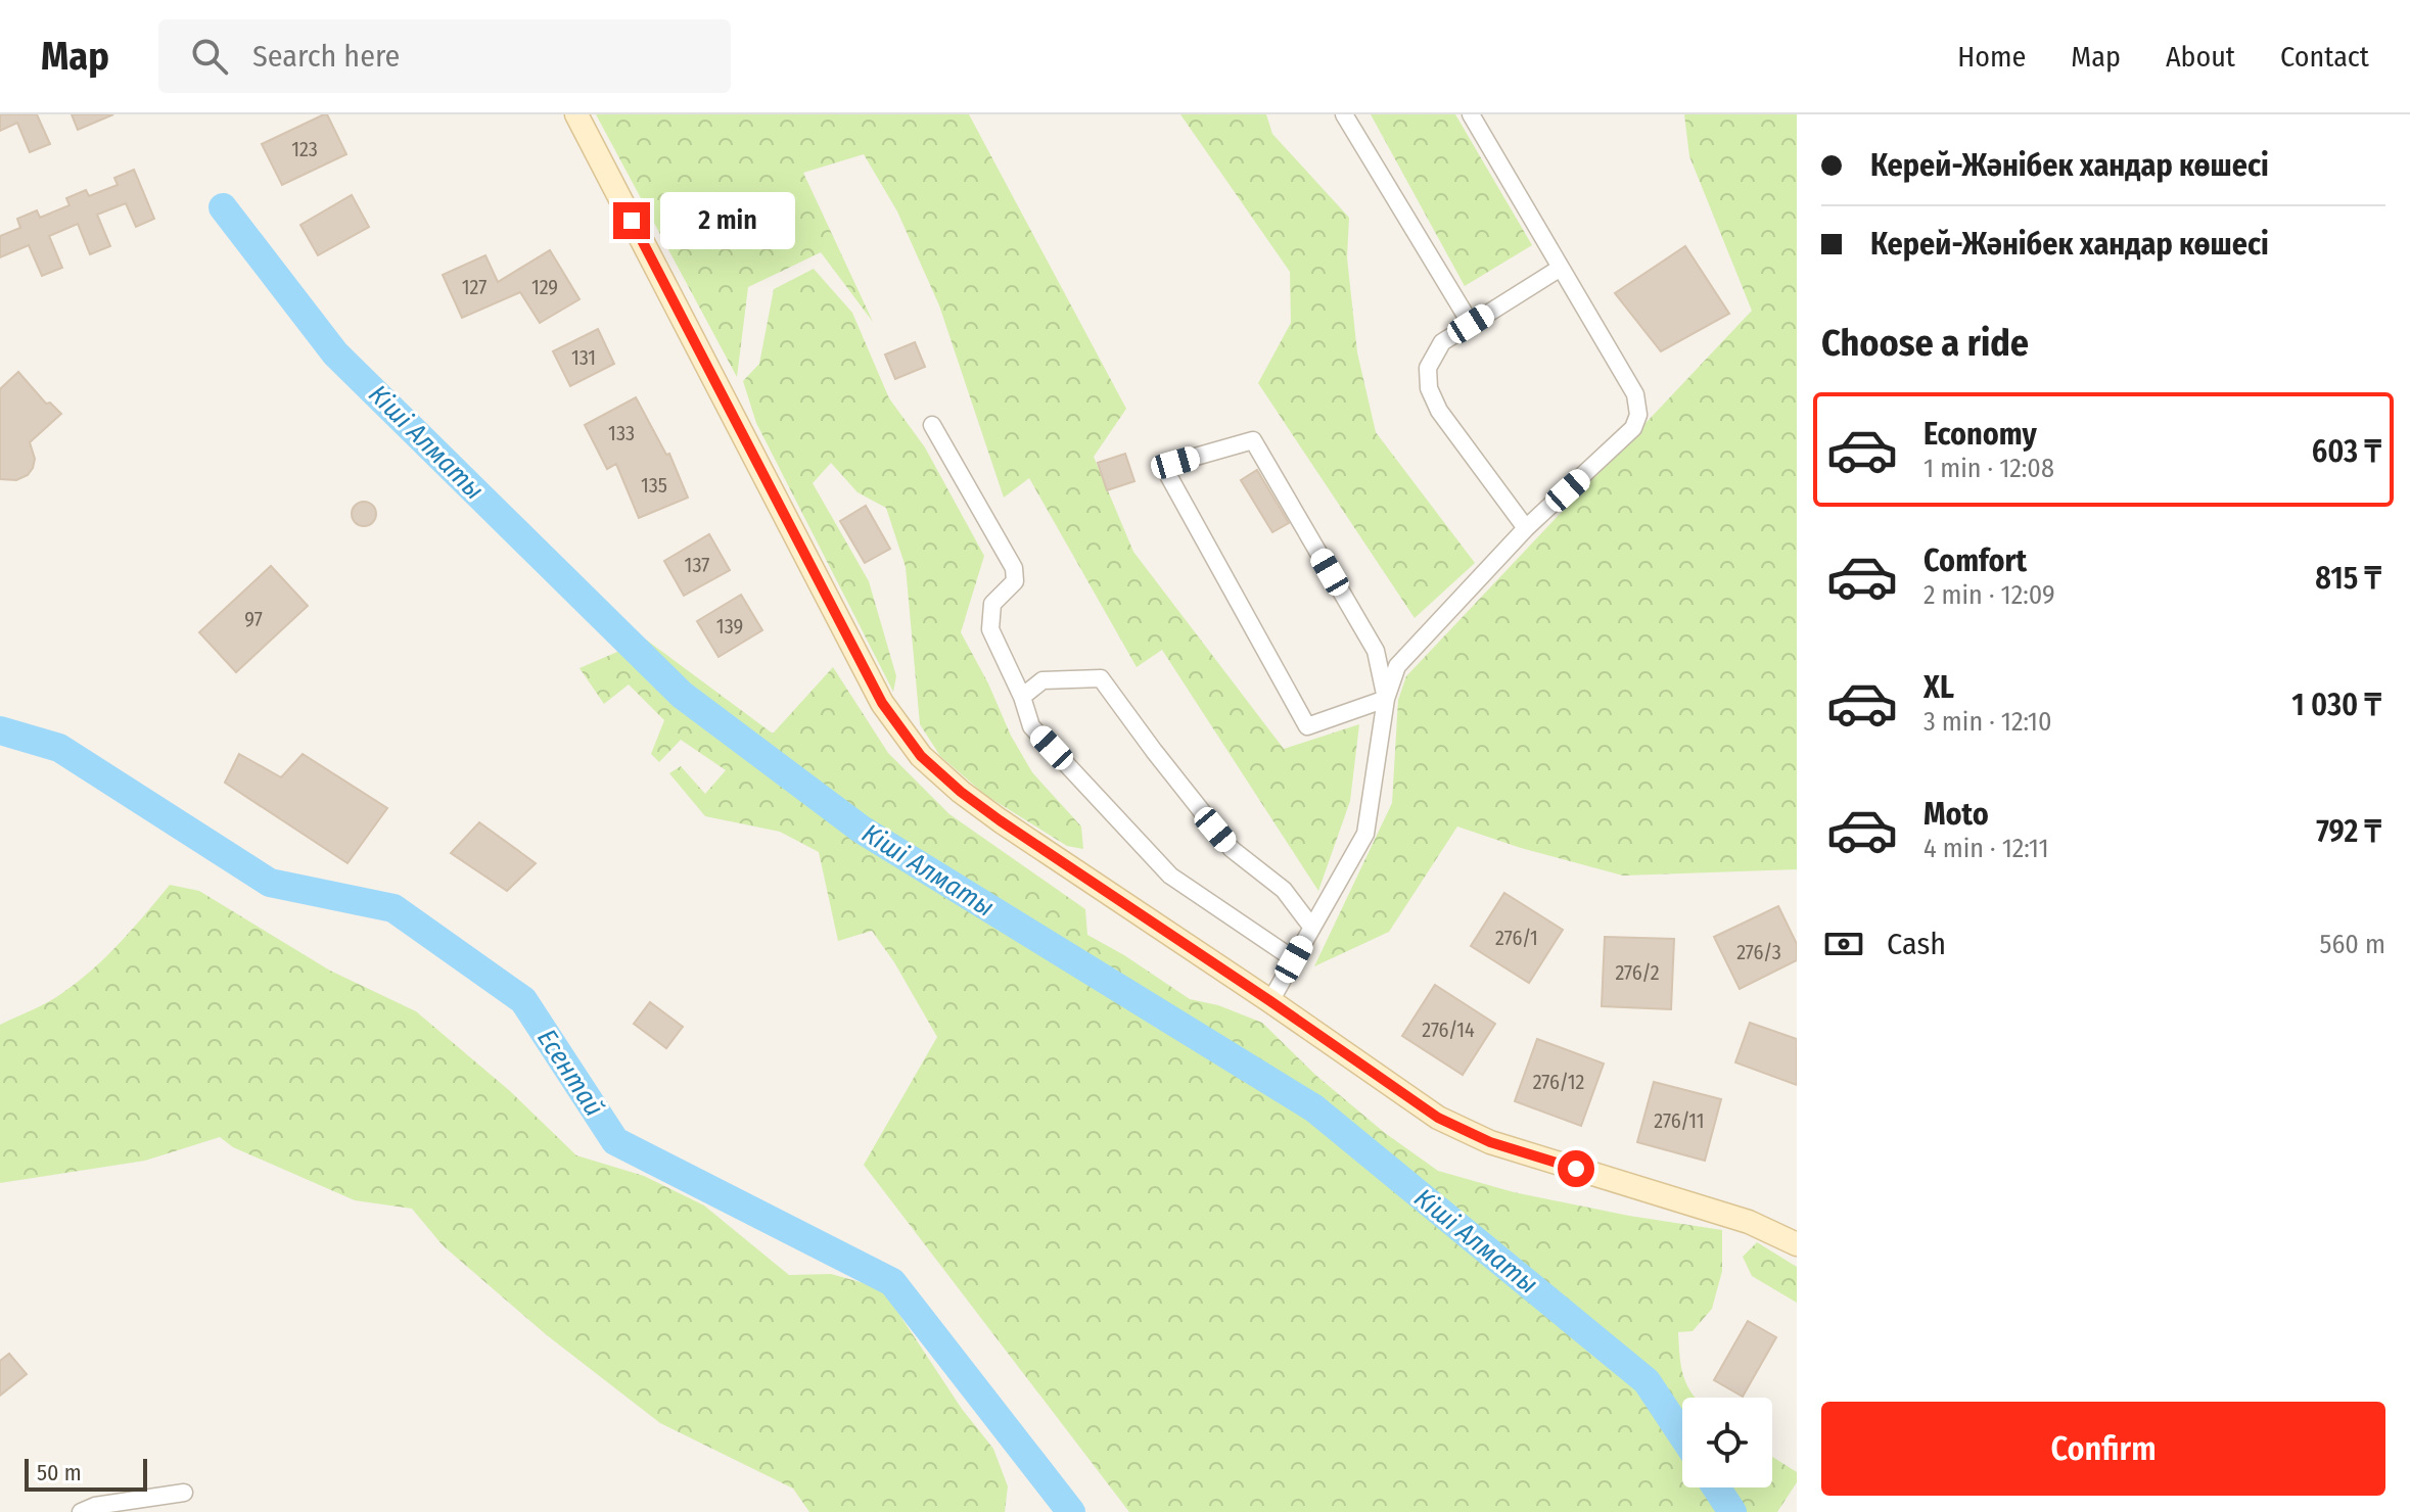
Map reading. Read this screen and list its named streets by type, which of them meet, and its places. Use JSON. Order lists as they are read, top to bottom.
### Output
{
  "water": ["Кіші Алматы", "Есентай"],
  "house_numbers": [
    "123",
    "127",
    "129",
    "131",
    "133",
    "135",
    "137",
    "97",
    "139",
    "276/1",
    "276/3",
    "276/2",
    "276/14",
    "276/12",
    "276/11"
  ],
  "scale_bar": "50 m",
  "page": {
    "header": "Map",
    "search": "Search here",
    "nav": [
      "Home",
      "Map",
      "About",
      "Contact"
    ],
    "banner": ["Керей-Жәнібек хандар көшесі", "Керей-Жәнібек хандар көшесі"],
    "bubble": "2 min",
    "heading": "Choose a ride",
    "list": [
      {
        "name": "Economy",
        "note": "1 min · 12:08",
        "value": "603 ₸"
      },
      {
        "name": "Comfort",
        "note": "2 min · 12:09",
        "value": "815 ₸"
      },
      {
        "name": "XL",
        "note": "3 min · 12:10",
        "value": "1 030 ₸"
      },
      {
        "name": "Moto",
        "note": "4 min · 12:11",
        "value": "792 ₸"
      }
    ],
    "pay": ["Cash", "560 m"],
    "buttons": "Confirm",
    "scale": "50 m"
  }
}
